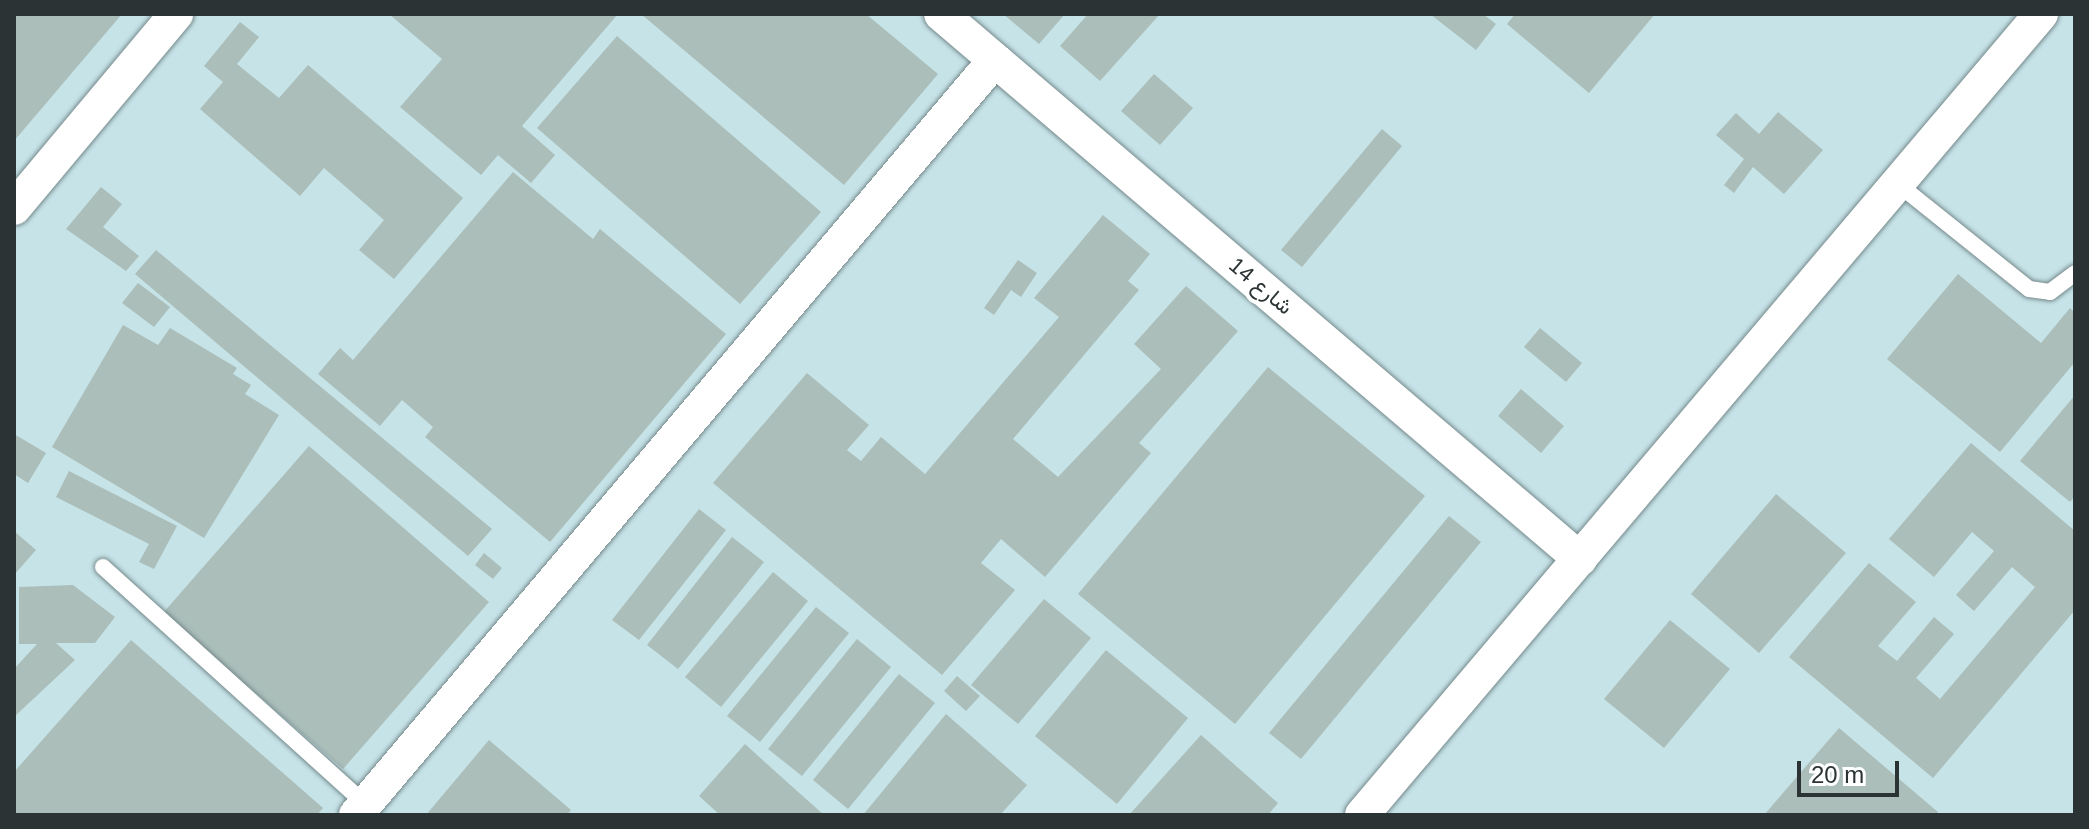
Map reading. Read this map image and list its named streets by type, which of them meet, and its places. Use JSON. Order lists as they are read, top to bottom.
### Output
{
  "streets": {
    "street": ["شارع 14"]
  },
  "scale_bar": "20 m"
}
